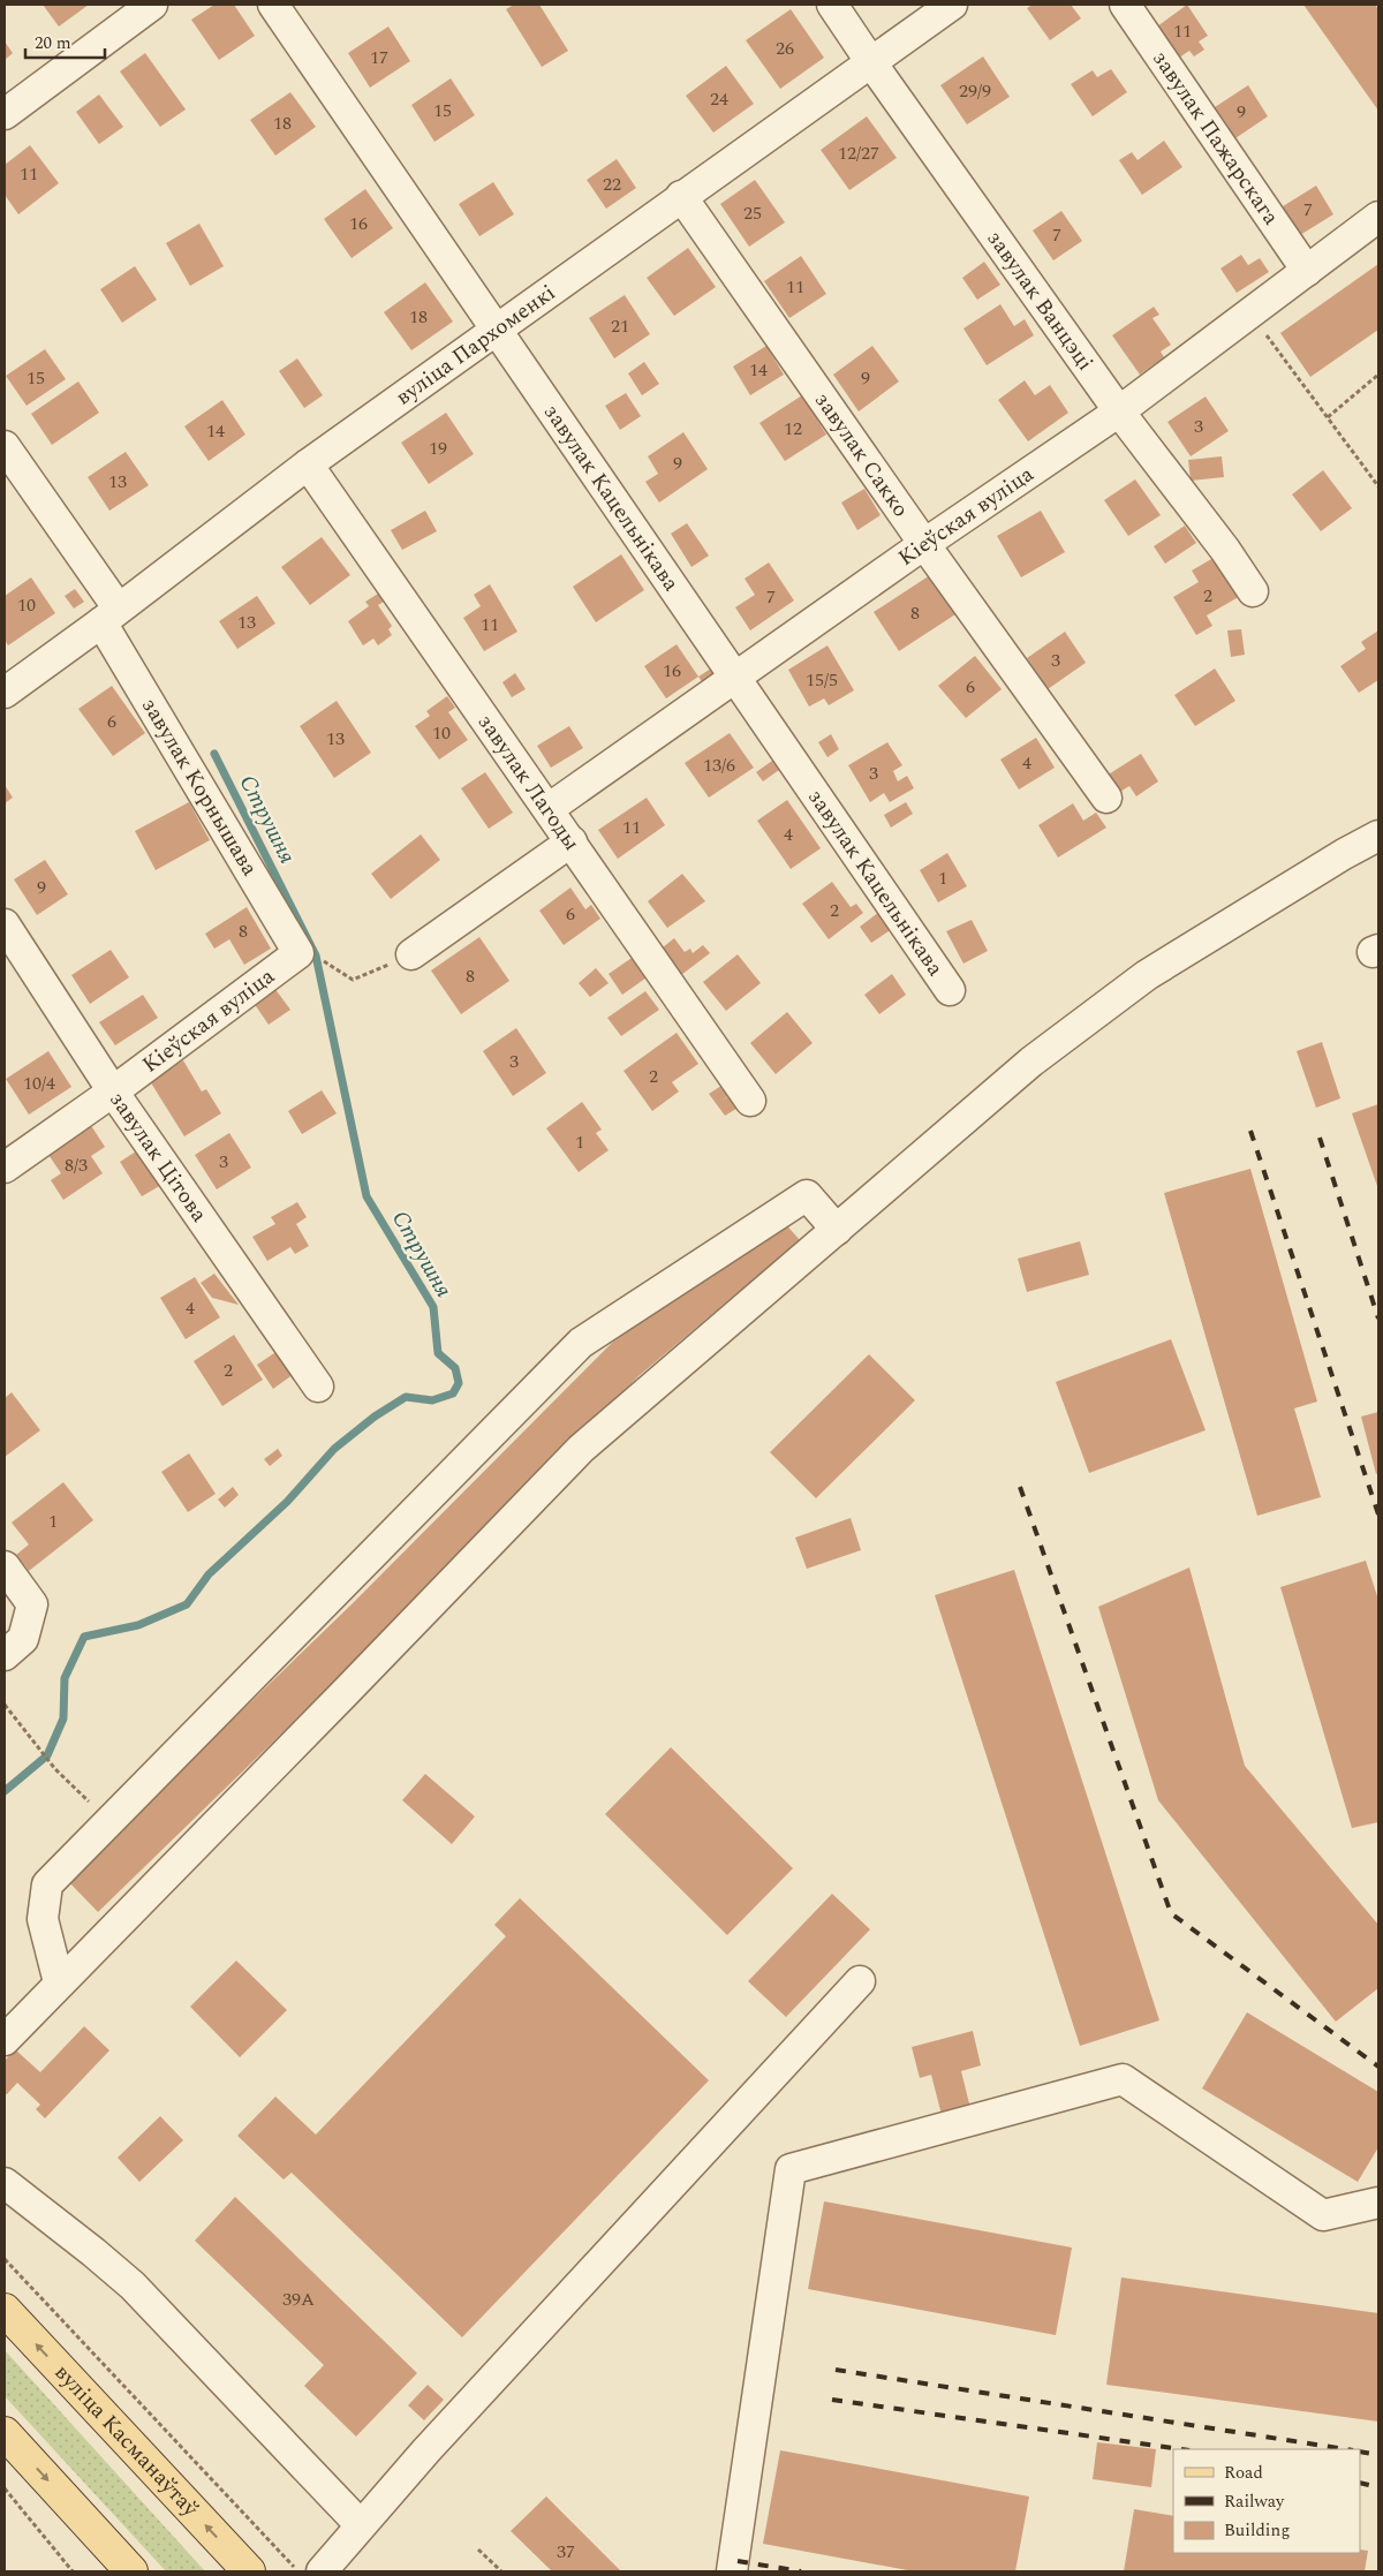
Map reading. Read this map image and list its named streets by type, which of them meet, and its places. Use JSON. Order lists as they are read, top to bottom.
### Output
{
  "streets": {
    "main road": ["вуліца Касманаўтаў"],
    "street": [
      "завулак Пажарскага",
      "завулак Ванцэці",
      "вуліца Пархоменкі",
      "завулак Сакко",
      "завулак Кацельнікава",
      "Кіеўская вуліца",
      "завулак Лагоды",
      "завулак Корнышава",
      "завулак Цітова"
    ]
  },
  "crossings": [
    ["завулак Пажарскага", "Кіеўская вуліца"],
    ["завулак Ванцэці", "вуліца Пархоменкі"],
    ["завулак Ванцэці", "Кіеўская вуліца"],
    ["вуліца Пархоменкі", "завулак Сакко"],
    ["вуліца Пархоменкі", "завулак Кацельнікава"],
    ["вуліца Пархоменкі", "завулак Лагоды"],
    ["вуліца Пархоменкі", "завулак Корнышава"],
    ["завулак Сакко", "Кіеўская вуліца"],
    ["завулак Кацельнікава", "Кіеўская вуліца"],
    ["Кіеўская вуліца", "завулак Лагоды"],
    ["Кіеўская вуліца", "завулак Корнышава"],
    ["Кіеўская вуліца", "завулак Цітова"]
  ],
  "water": ["Струшня"],
  "house_numbers": [
    "11",
    "26",
    "17",
    "29/9",
    "24",
    "15",
    "9",
    "18",
    "12/27",
    "11",
    "22",
    "7",
    "25",
    "16",
    "7",
    "11",
    "18",
    "21",
    "14",
    "15",
    "9",
    "3",
    "12",
    "14",
    "19",
    "9",
    "13",
    "2",
    "7",
    "10",
    "8",
    "13",
    "11",
    "3",
    "16",
    "15/5",
    "6",
    "6",
    "10",
    "13",
    "4",
    "13/6",
    "3",
    "11",
    "4",
    "1",
    "9",
    "2",
    "6",
    "8",
    "8",
    "3",
    "2",
    "10/4",
    "1",
    "3",
    "8/3",
    "4",
    "2",
    "1",
    "39А",
    "37"
  ],
  "legend": ["Road", "Railway", "Building"],
  "scale_bar": "20 m"
}
